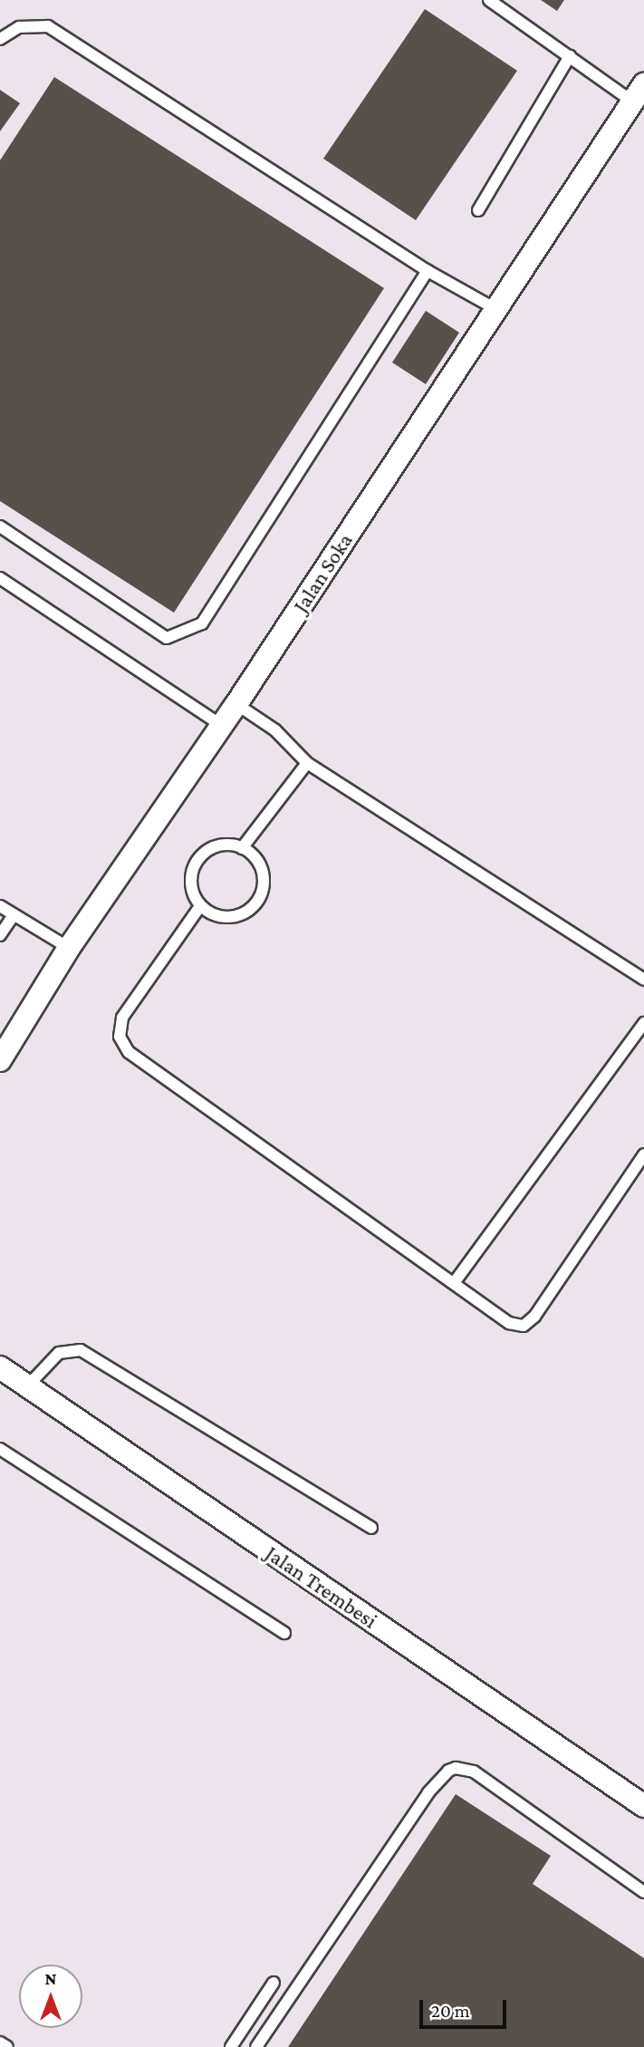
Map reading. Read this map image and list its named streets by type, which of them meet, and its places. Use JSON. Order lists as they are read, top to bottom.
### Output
{
  "streets": {
    "street": ["Jalan Soka", "Jalan Trembesi"]
  },
  "scale_bar": "20 m",
  "north": "top"
}
